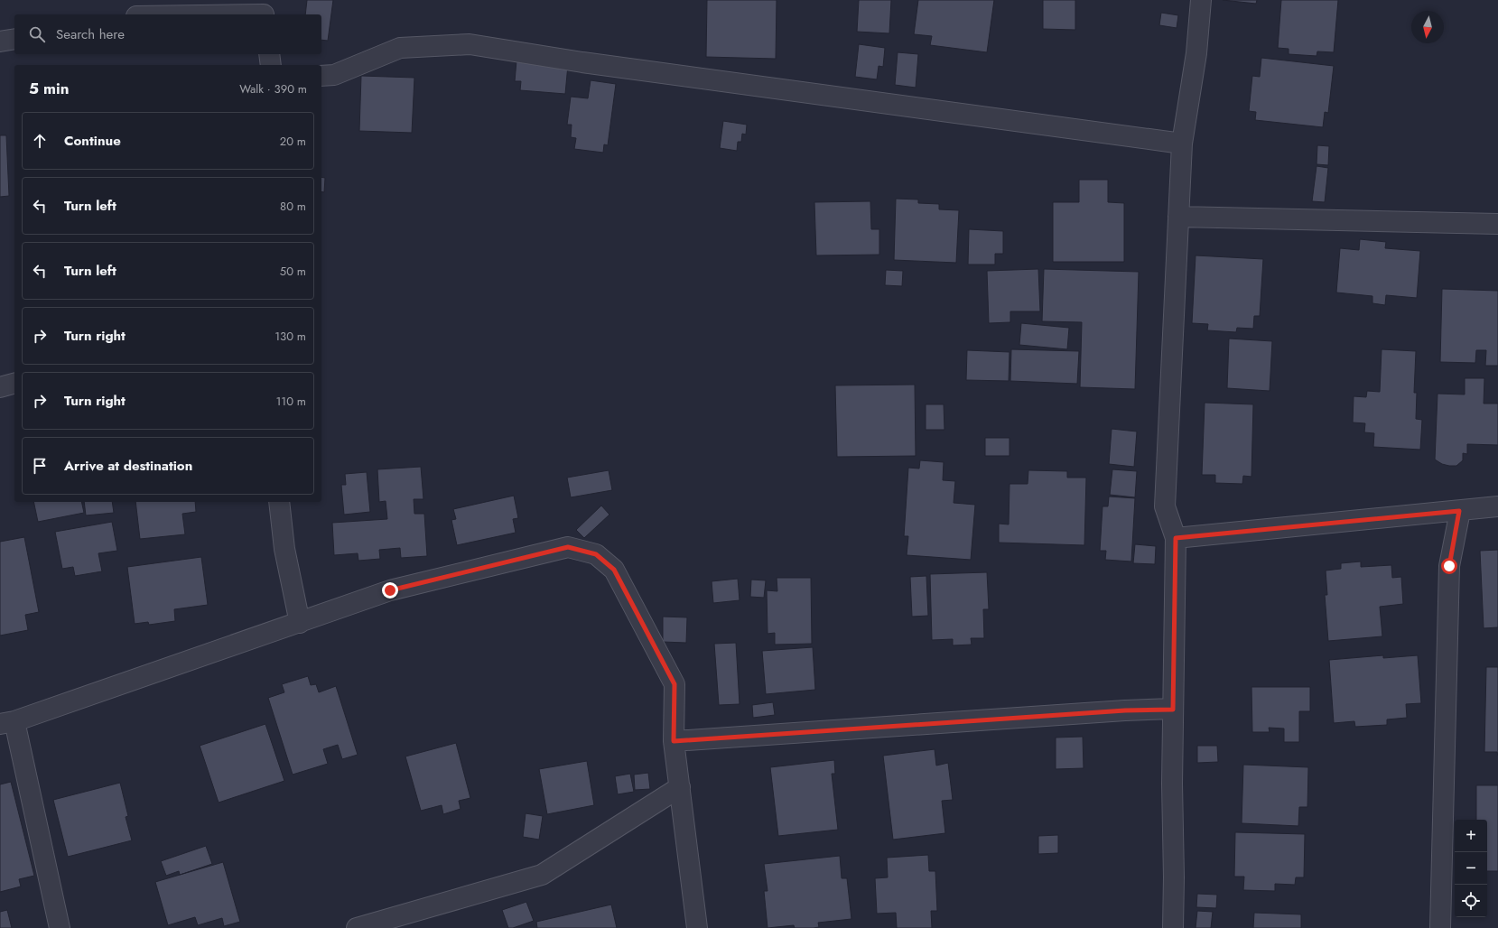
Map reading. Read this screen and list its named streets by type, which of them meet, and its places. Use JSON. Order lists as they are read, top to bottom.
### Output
{
  "north": "bottom",
  "page": {
    "search": "Search here",
    "heading": ["5 min", "Walk · 390 m"],
    "list": [
      ["Continue", "20 m"],
      ["Turn left", "80 m"],
      ["Turn left", "50 m"],
      ["Turn right", "130 m"],
      ["Turn right", "110 m"],
      "Arrive at destination"
    ],
    "map_buttons": ["+", "−"]
  }
}
